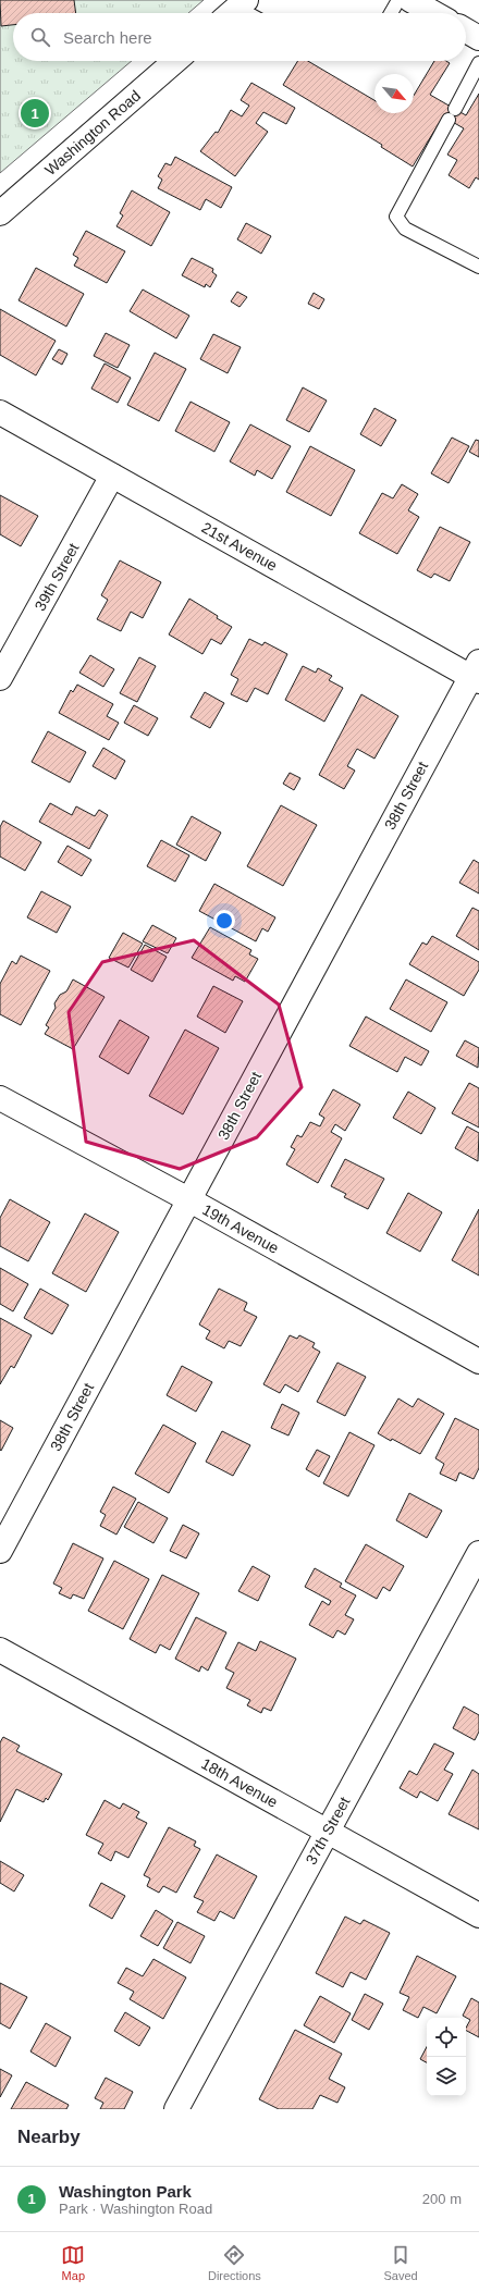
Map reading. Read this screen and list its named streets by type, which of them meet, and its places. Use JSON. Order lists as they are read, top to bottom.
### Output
{
  "streets": {
    "street": [
      "Washington Road",
      "21st Avenue",
      "39th Street",
      "38th Street",
      "19th Avenue",
      "18th Avenue",
      "37th Street"
    ]
  },
  "crossings": [
    ["21st Avenue", "39th Street"],
    ["21st Avenue", "38th Street"],
    ["38th Street", "19th Avenue"],
    ["18th Avenue", "37th Street"]
  ],
  "north": "bottom right",
  "page": {
    "search": "Search here",
    "pins": "1",
    "heading": "Nearby",
    "list": [
      {
        "mark": "1",
        "name": "Washington Park",
        "note": "Park · Washington Road",
        "value": "200 m"
      }
    ],
    "nav": ["Map", "Directions", "Saved"]
  }
}
